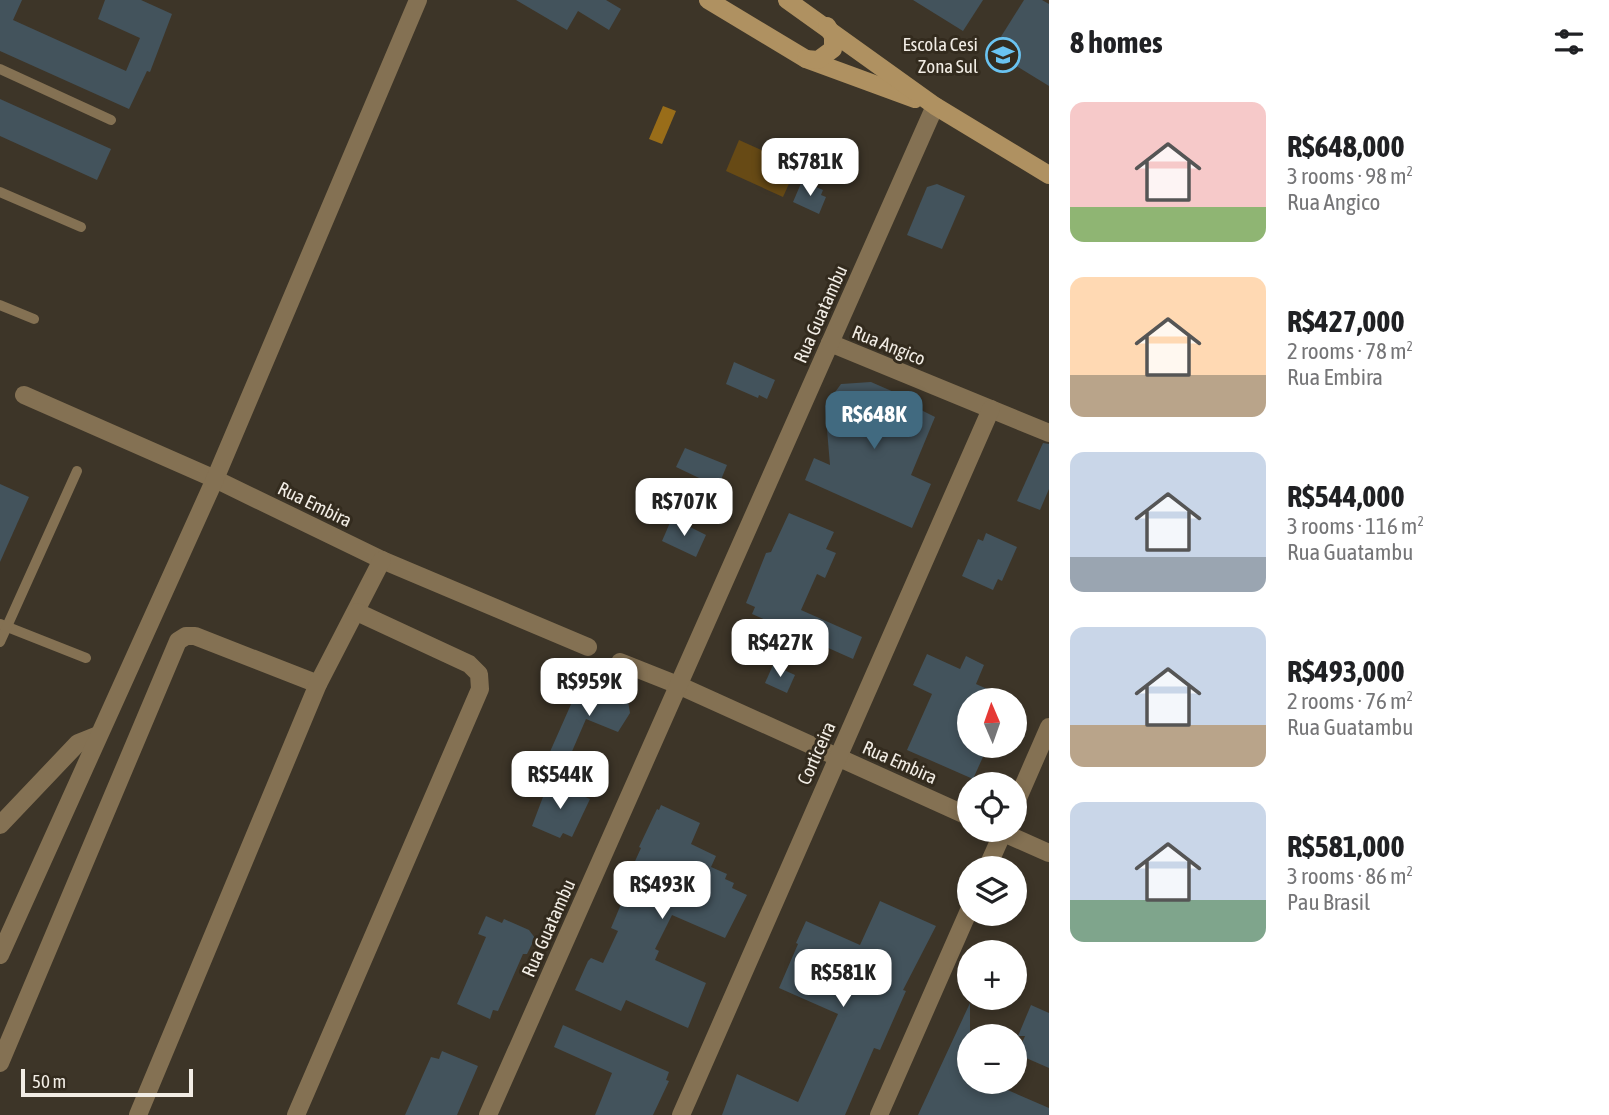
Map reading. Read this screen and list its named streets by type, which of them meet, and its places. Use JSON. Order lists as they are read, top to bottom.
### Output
{
  "streets": {
    "street": [
      "Rua Guatambu",
      "Rua Angico",
      "Rua Embira",
      "Corticeira"
    ]
  },
  "crossings": [
    ["Rua Guatambu", "Rua Angico"],
    ["Rua Guatambu", "Rua Embira"],
    ["Rua Angico", "Corticeira"],
    ["Rua Embira", "Corticeira"]
  ],
  "places": {
    "school or university": ["Escola Cesi Zona Sul"]
  },
  "scale_bar": "50 m",
  "north": "top",
  "page": {
    "heading": "8 homes",
    "list": [
      {
        "name": "R$648,000",
        "note": "3 rooms · 98 m² · Rua Angico"
      },
      {
        "name": "R$427,000",
        "note": "2 rooms · 78 m² · Rua Embira"
      },
      {
        "name": "R$544,000",
        "note": "3 rooms · 116 m² · Rua Guatambu"
      },
      {
        "name": "R$493,000",
        "note": "2 rooms · 76 m² · Rua Guatambu"
      },
      {
        "name": "R$581,000",
        "note": "3 rooms · 86 m² · Pau Brasil"
      }
    ],
    "price": [
      "R$781K",
      "R$648K",
      "R$707K",
      "R$427K",
      "R$959K",
      "R$544K",
      "R$493K",
      "R$581K"
    ],
    "map_buttons": ["+", "−"],
    "scale": "50 m"
  }
}
